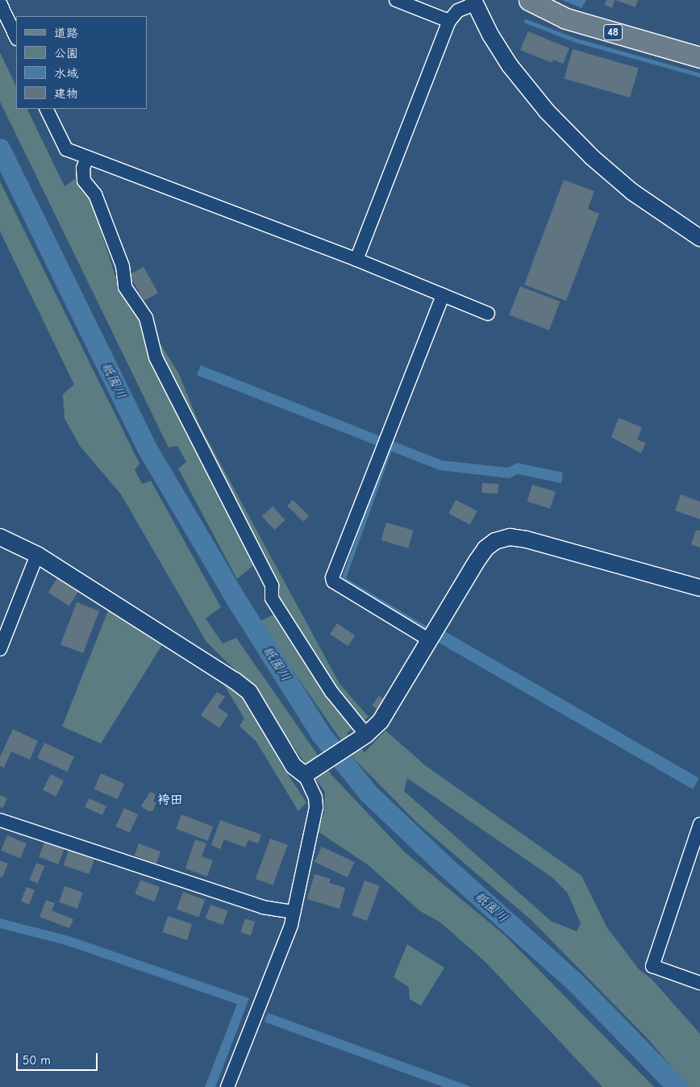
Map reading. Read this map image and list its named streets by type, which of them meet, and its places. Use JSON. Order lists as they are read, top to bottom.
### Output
{
  "streets": {
    "main road": ["48"]
  },
  "districts": ["袴田"],
  "water": ["祇園川"],
  "legend": [
    "道路",
    "公園",
    "水域",
    "建物"
  ],
  "scale_bar": "50 m"
}
